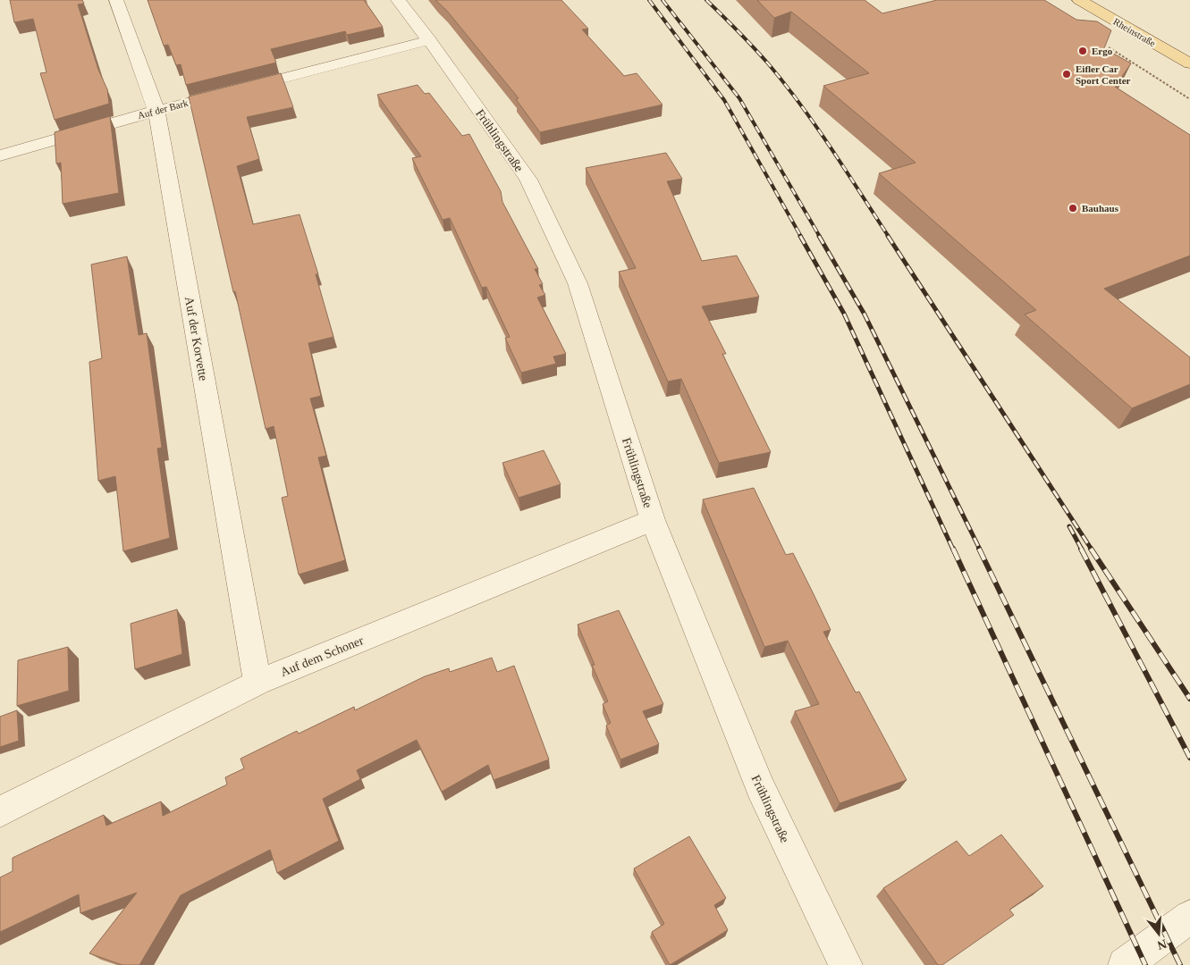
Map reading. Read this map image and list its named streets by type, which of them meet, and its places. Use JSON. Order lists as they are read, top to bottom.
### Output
{
  "streets": {
    "main road": ["Rheinstraße"],
    "street": [
      "Auf der Bark",
      "Frühlingstraße",
      "Auf der Korvette",
      "Auf dem Schoner"
    ]
  },
  "crossings": [
    ["Auf der Bark", "Frühlingstraße"],
    ["Auf der Bark", "Auf der Korvette"],
    ["Frühlingstraße", "Auf dem Schoner"],
    ["Auf der Korvette", "Auf dem Schoner"]
  ],
  "places": ["Ergo", "Eifler Car Sport Center", "Bauhaus"],
  "north": "bottom"
}
